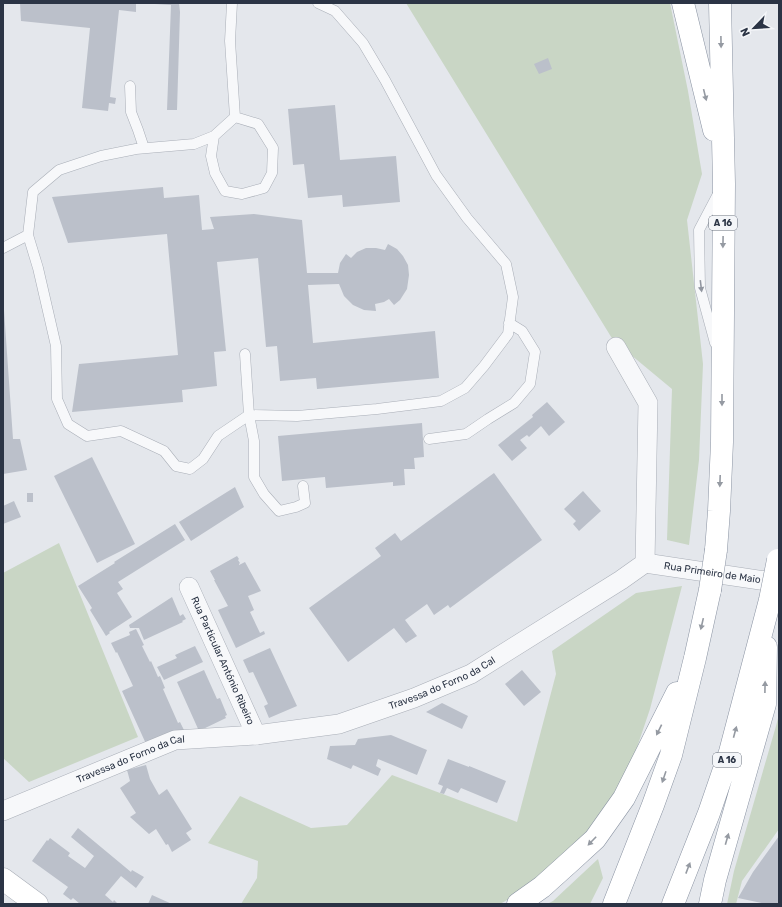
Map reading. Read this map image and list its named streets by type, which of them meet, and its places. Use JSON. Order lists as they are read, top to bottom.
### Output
{
  "streets": {
    "main road": ["A 16"],
    "street": ["Rua Primeiro de Maio", "Rua Particular António Ribeiro", "Travessa do Forno da Cal"]
  },
  "crossings": [
    ["A 16", "Rua Primeiro de Maio"],
    ["Rua Primeiro de Maio", "Travessa do Forno da Cal"],
    ["Rua Particular António Ribeiro", "Travessa do Forno da Cal"]
  ],
  "north": "bottom left"
}
